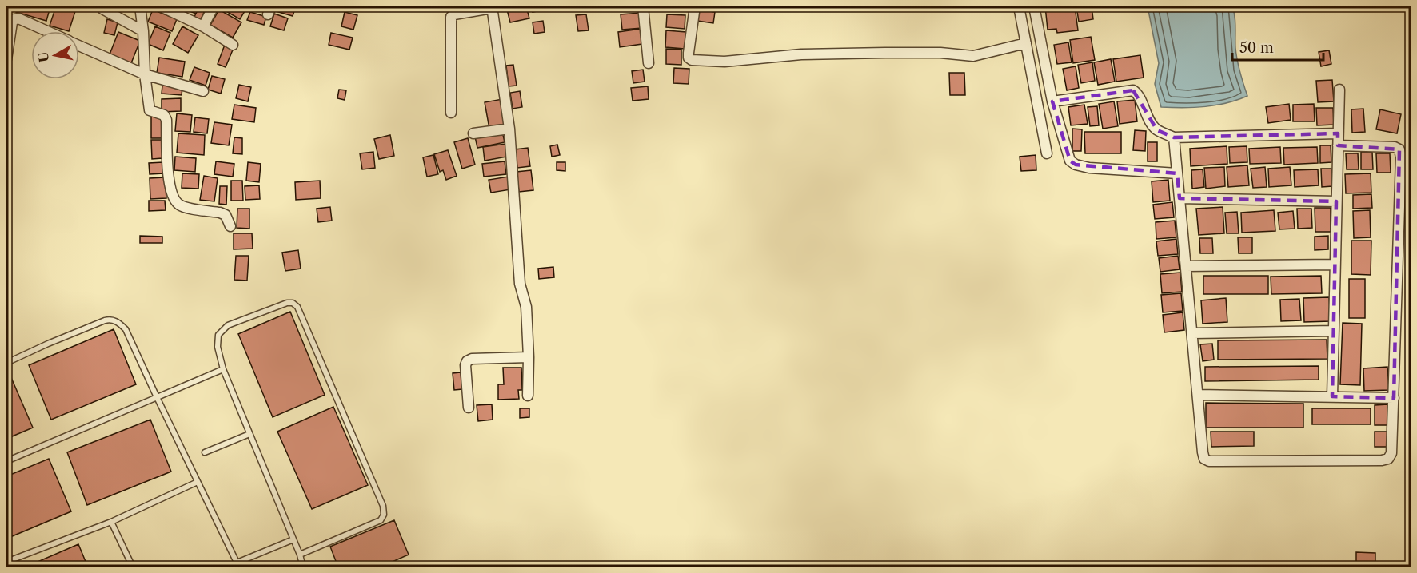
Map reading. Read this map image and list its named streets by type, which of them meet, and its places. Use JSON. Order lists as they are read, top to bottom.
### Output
{
  "scale_bar": "50 m",
  "north": "left"
}
